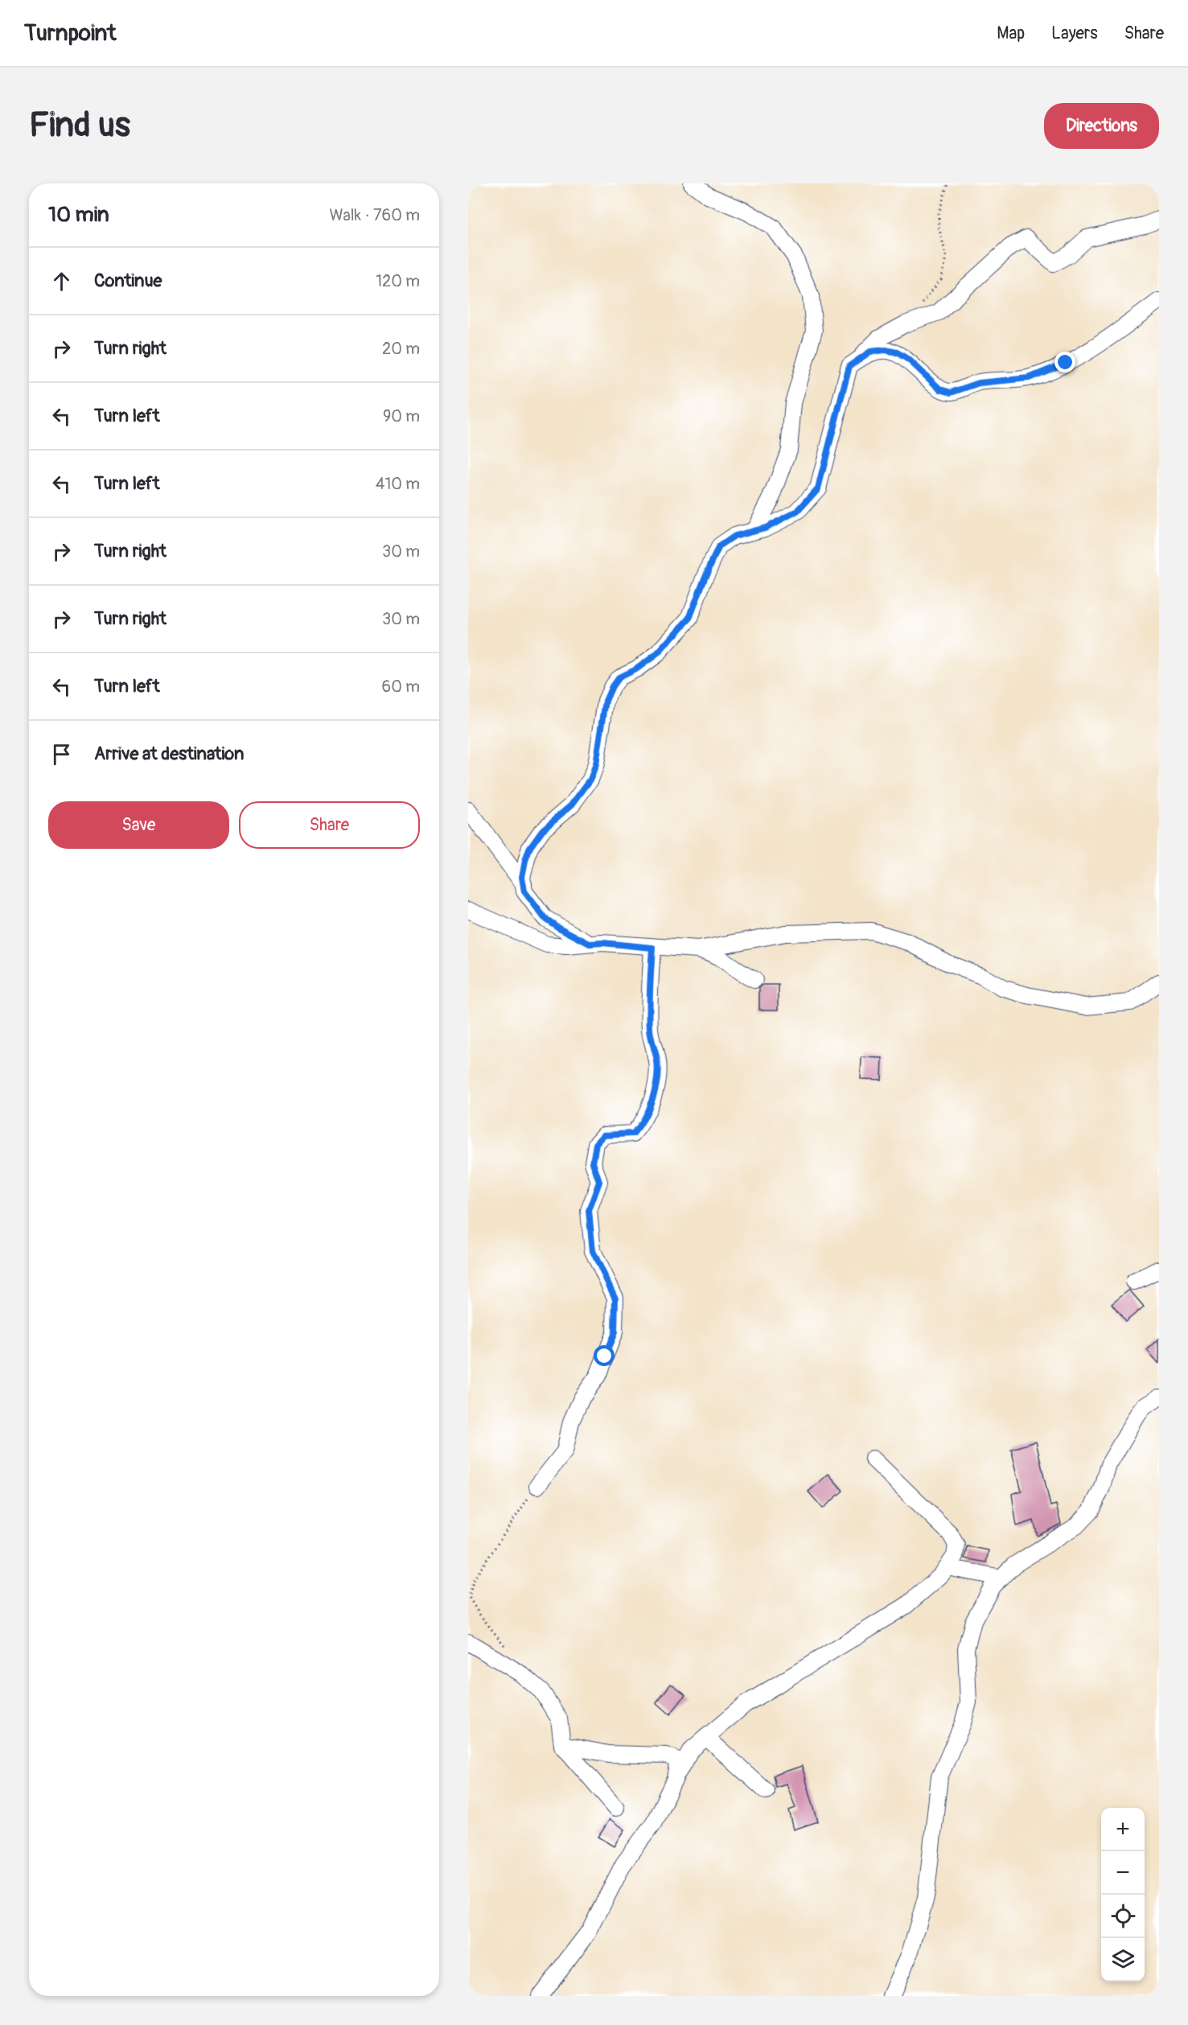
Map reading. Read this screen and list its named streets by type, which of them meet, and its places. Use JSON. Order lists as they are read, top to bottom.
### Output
{
  "page": {
    "header": "Turnpoint",
    "nav": ["Map", "Layers", "Share"],
    "buttons": [
      "Directions",
      ["Save", "Share"]
    ],
    "title": "Find us",
    "heading": ["10 min", "Walk · 760 m"],
    "list": [
      ["Continue", "120 m"],
      ["Turn right", "20 m"],
      ["Turn left", "90 m"],
      ["Turn left", "410 m"],
      ["Turn right", "30 m"],
      ["Turn right", "30 m"],
      ["Turn left", "60 m"],
      "Arrive at destination"
    ],
    "map_buttons": ["+", "−"]
  }
}
